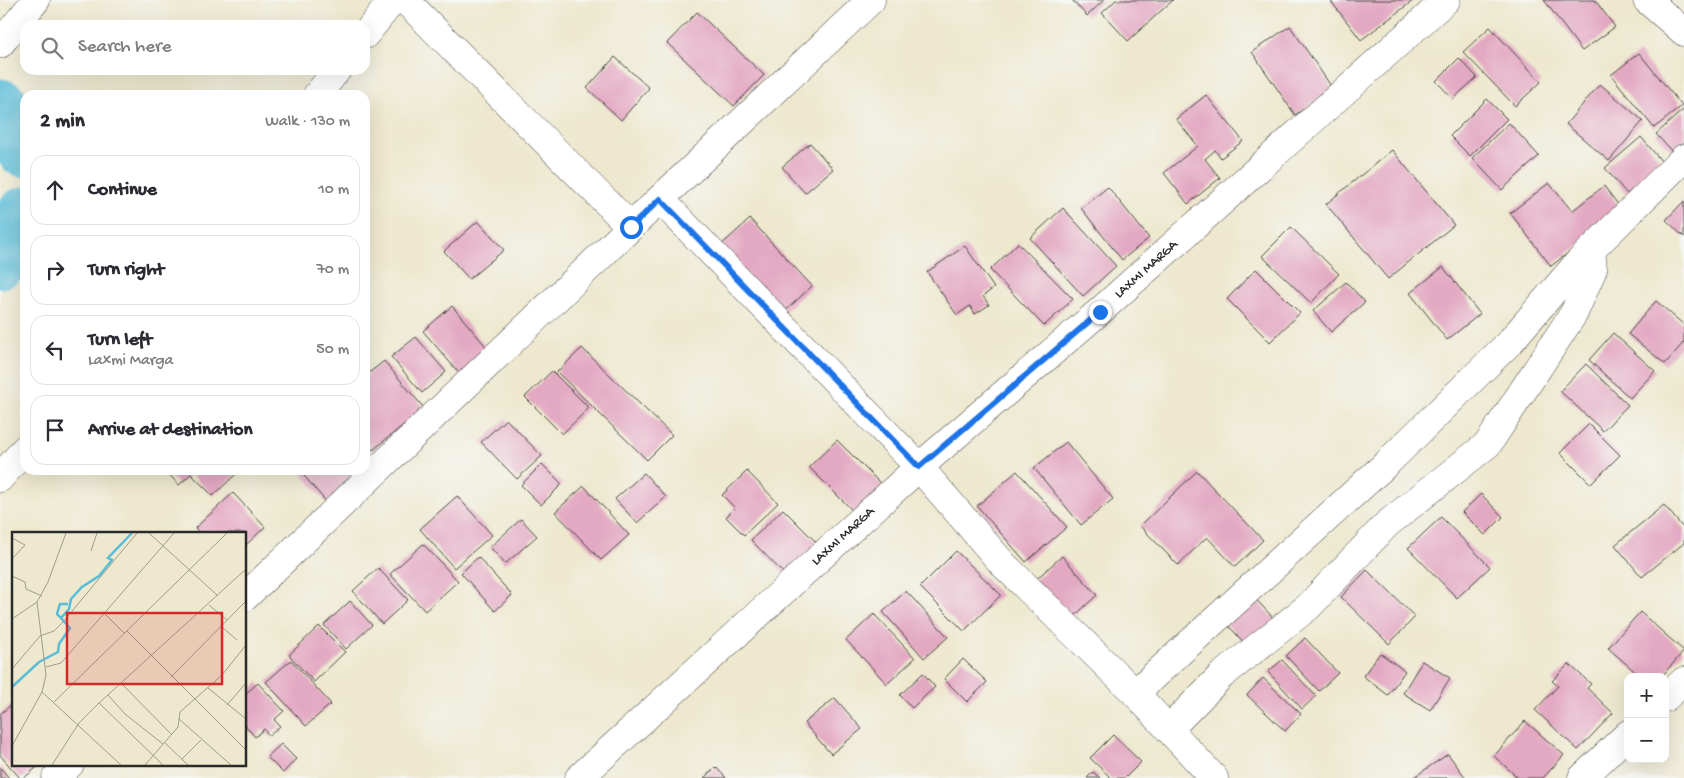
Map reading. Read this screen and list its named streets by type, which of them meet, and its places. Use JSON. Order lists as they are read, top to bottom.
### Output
{
  "streets": {
    "street": ["LAXMI MARGA"]
  },
  "page": {
    "search": "Search here",
    "heading": ["2 min", "Walk · 130 m"],
    "list": [
      ["Continue", "10 m"],
      ["Turn right", "70 m"],
      ["Turn left", "Laxmi Marga", "50 m"],
      "Arrive at destination"
    ],
    "map_buttons": ["+", "−"]
  }
}
